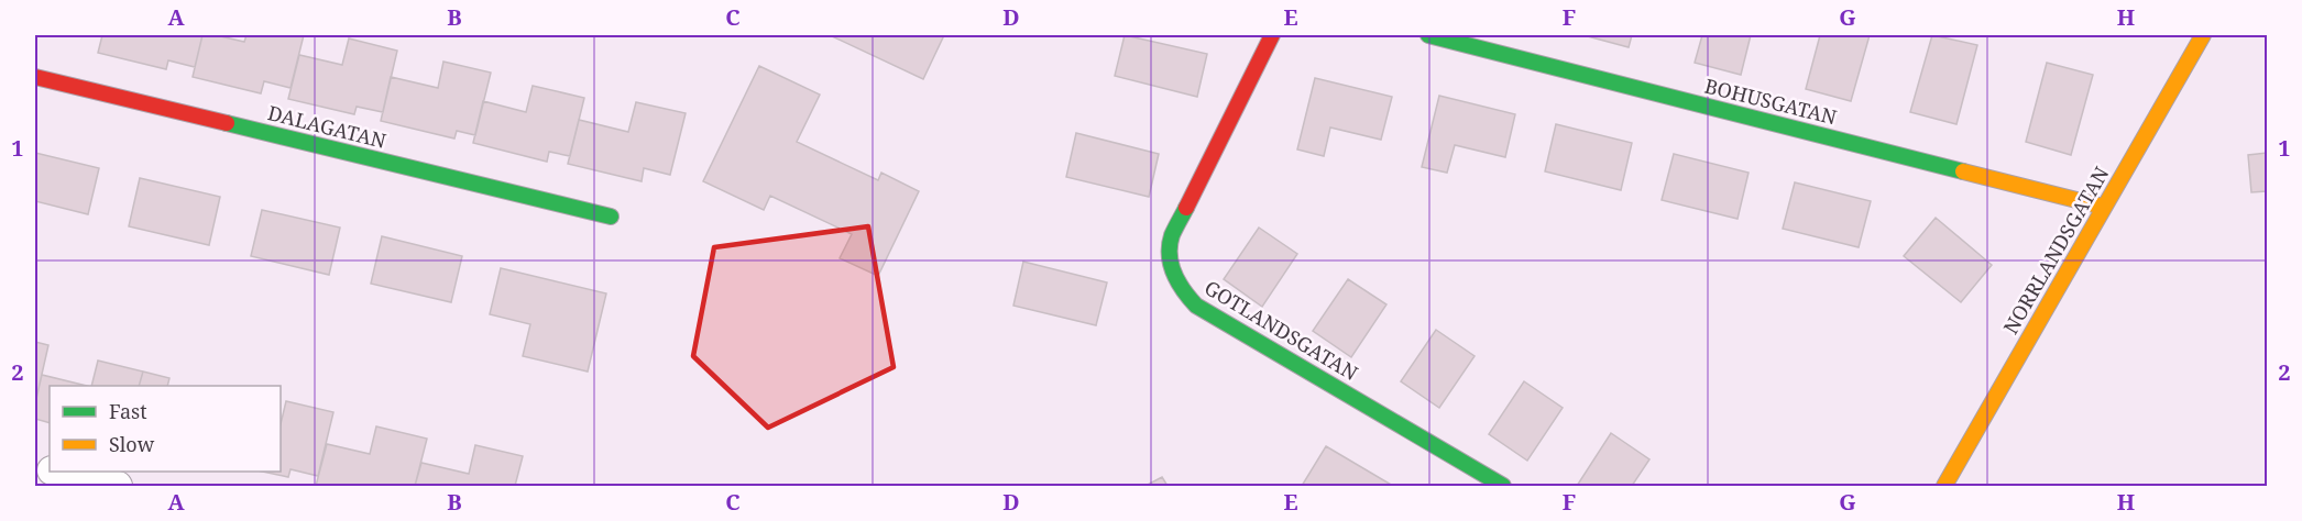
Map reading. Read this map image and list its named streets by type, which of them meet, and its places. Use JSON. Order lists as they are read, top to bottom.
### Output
{
  "streets": {
    "street": [
      "BOHUSGATAN",
      "DALAGATAN",
      "NORRLANDSGATAN",
      "GOTLANDSGATAN"
    ]
  },
  "crossings": [
    ["BOHUSGATAN", "NORRLANDSGATAN"]
  ],
  "legend": ["Fast", "Slow"],
  "grid": {
    "columns": [
      "A",
      "B",
      "C",
      "D",
      "E",
      "F",
      "G",
      "H"
    ],
    "rows": ["1", "2"]
  }
}
